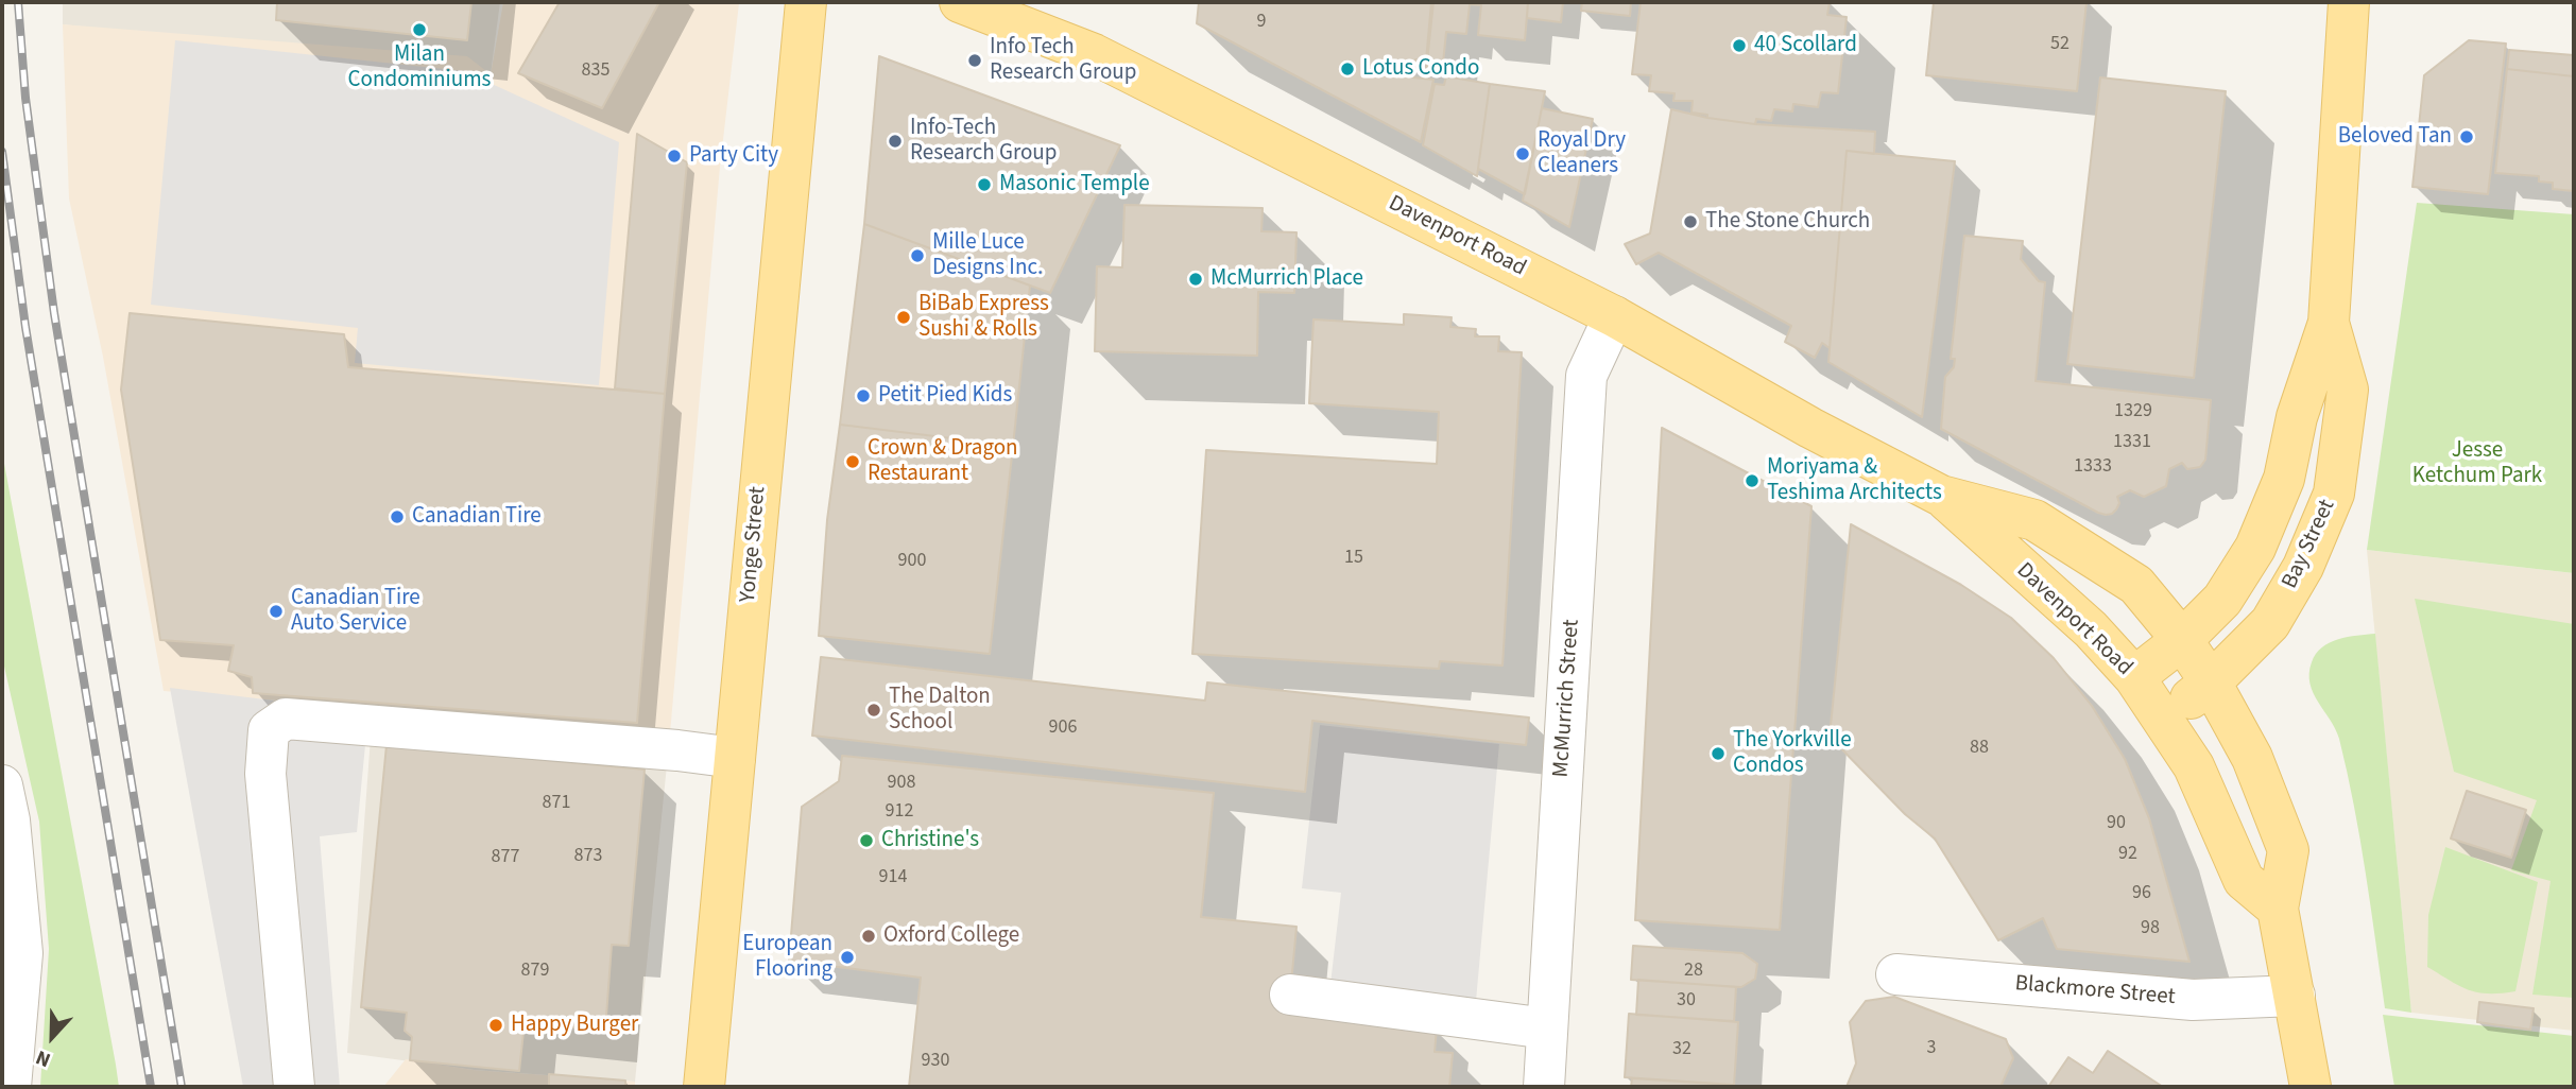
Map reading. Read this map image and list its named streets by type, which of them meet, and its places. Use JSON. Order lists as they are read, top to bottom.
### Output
{
  "streets": {
    "main road": ["Davenport Road", "Yonge Street", "Bay Street"],
    "street": ["McMurrich Street", "Blackmore Street"]
  },
  "crossings": [
    ["Davenport Road", "Bay Street"],
    ["Davenport Road", "McMurrich Street"],
    ["Davenport Road", "Blackmore Street"]
  ],
  "parks": ["Jesse Ketchum Park"],
  "places": [
    "Milan Condominiums",
    "40 Scollard",
    "Info Tech Research Group",
    "Lotus Condo",
    "Beloved Tan",
    "Info-Tech Research Group",
    "Royal Dry Cleaners",
    "Party City",
    "Masonic Temple",
    "The Stone Church",
    "Mille Luce Designs Inc.",
    "McMurrich Place",
    "BiBab Express Sushi & Rolls",
    "Petit Pied Kids",
    "Crown & Dragon Restaurant",
    "Moriyama & Teshima Architects",
    "Canadian Tire",
    "Canadian Tire Auto Service",
    "The Dalton School",
    "The Yorkville Condos",
    "Christine's",
    "Oxford College",
    "European Flooring",
    "Happy Burger"
  ],
  "house_numbers": [
    "9",
    "52",
    "835",
    "1329",
    "1331",
    "1333",
    "15",
    "900",
    "906",
    "88",
    "908",
    "871",
    "912",
    "90",
    "92",
    "873",
    "877",
    "914",
    "96",
    "98",
    "879",
    "28",
    "30",
    "3",
    "32",
    "930"
  ],
  "north": "bottom"
}
